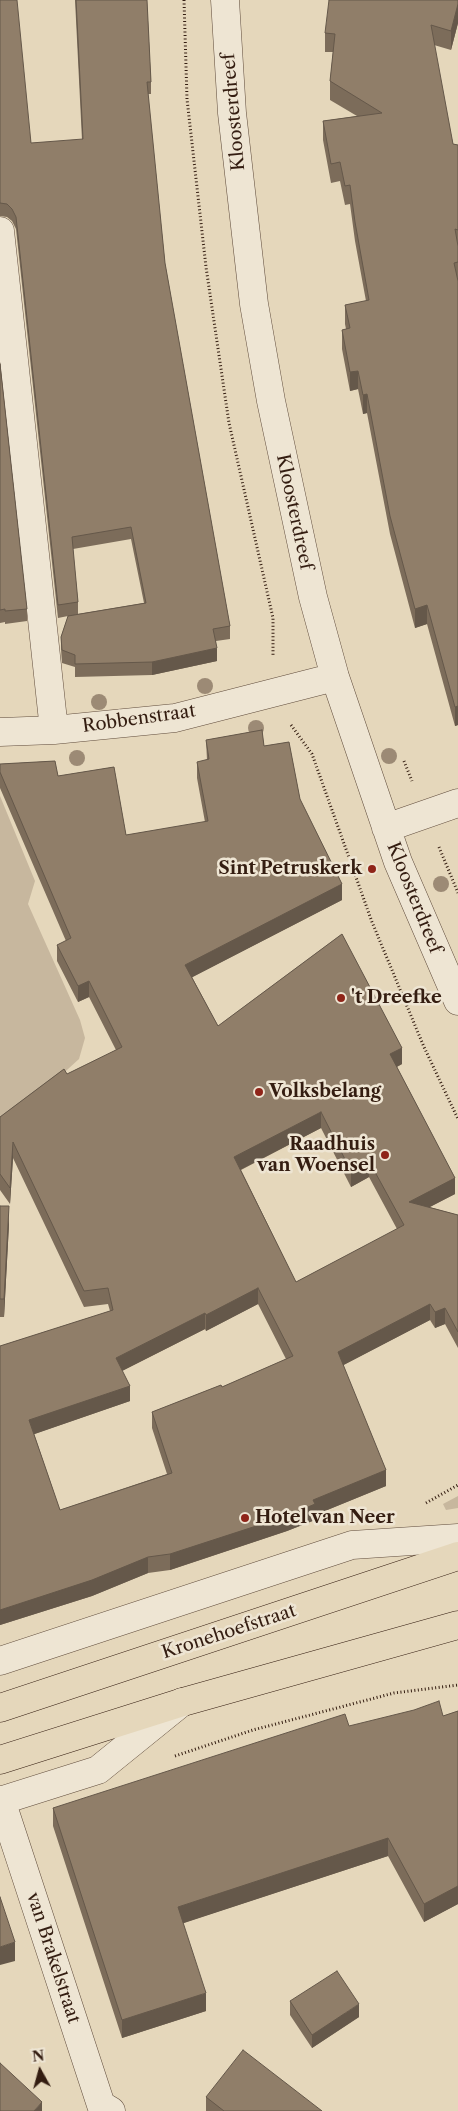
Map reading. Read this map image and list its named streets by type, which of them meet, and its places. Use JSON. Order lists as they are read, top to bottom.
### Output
{
  "streets": {
    "main road": ["Kronehoefstraat"],
    "street": ["Kloosterdreef", "Robbenstraat", "van Brakelstraat"]
  },
  "crossings": [
    ["Kloosterdreef", "Robbenstraat"]
  ],
  "places": [
    "Sint Petruskerk",
    "'t Dreefke",
    "Volksbelang",
    "Raadhuis van Woensel",
    "Hotel van Neer"
  ],
  "north": "top"
}
